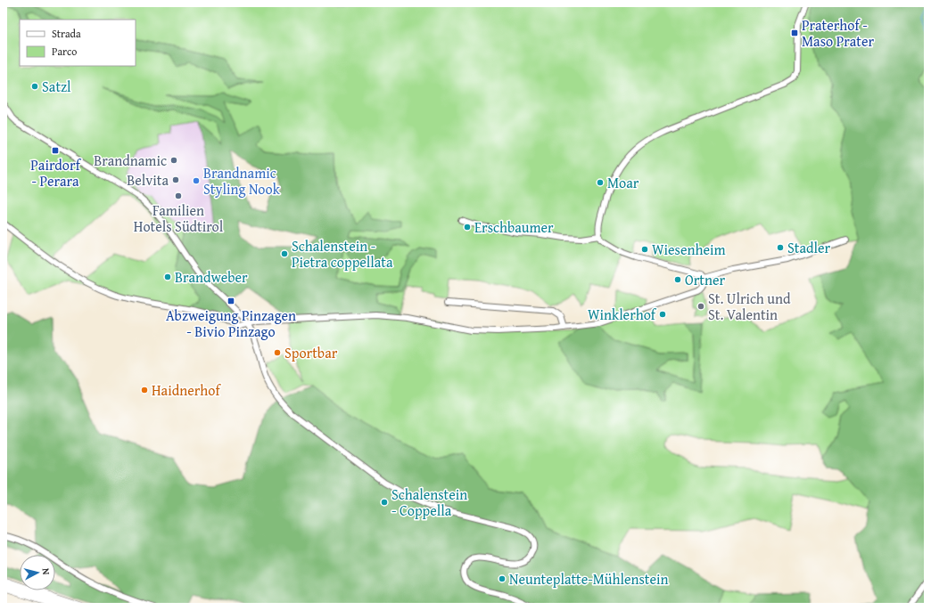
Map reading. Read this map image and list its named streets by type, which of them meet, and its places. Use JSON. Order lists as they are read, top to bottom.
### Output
{
  "places": {
    "transit": ["Praterhof - Maso Prater", "Pairdorf - Perara", "Abzweigung Pinzagen - Bivio Pinzago"],
    "other": [
      "Satzl",
      "Brandnamic",
      "Belvita",
      "Brandnamic Styling Nook",
      "Moar",
      "Familien Hotels Südtirol",
      "Erschbaumer",
      "Stadler",
      "Wiesenheim",
      "Schalenstein - Pietra coppellata",
      "Brandweber",
      "Ortner",
      "St. Ulrich und St. Valentin",
      "Winklerhof",
      "Sportbar",
      "Haidnerhof",
      "Schalenstein - Coppella",
      "Neunteplatte-Mühlenstein"
    ]
  },
  "legend": ["Strada", "Parco"],
  "north": "right"
}
